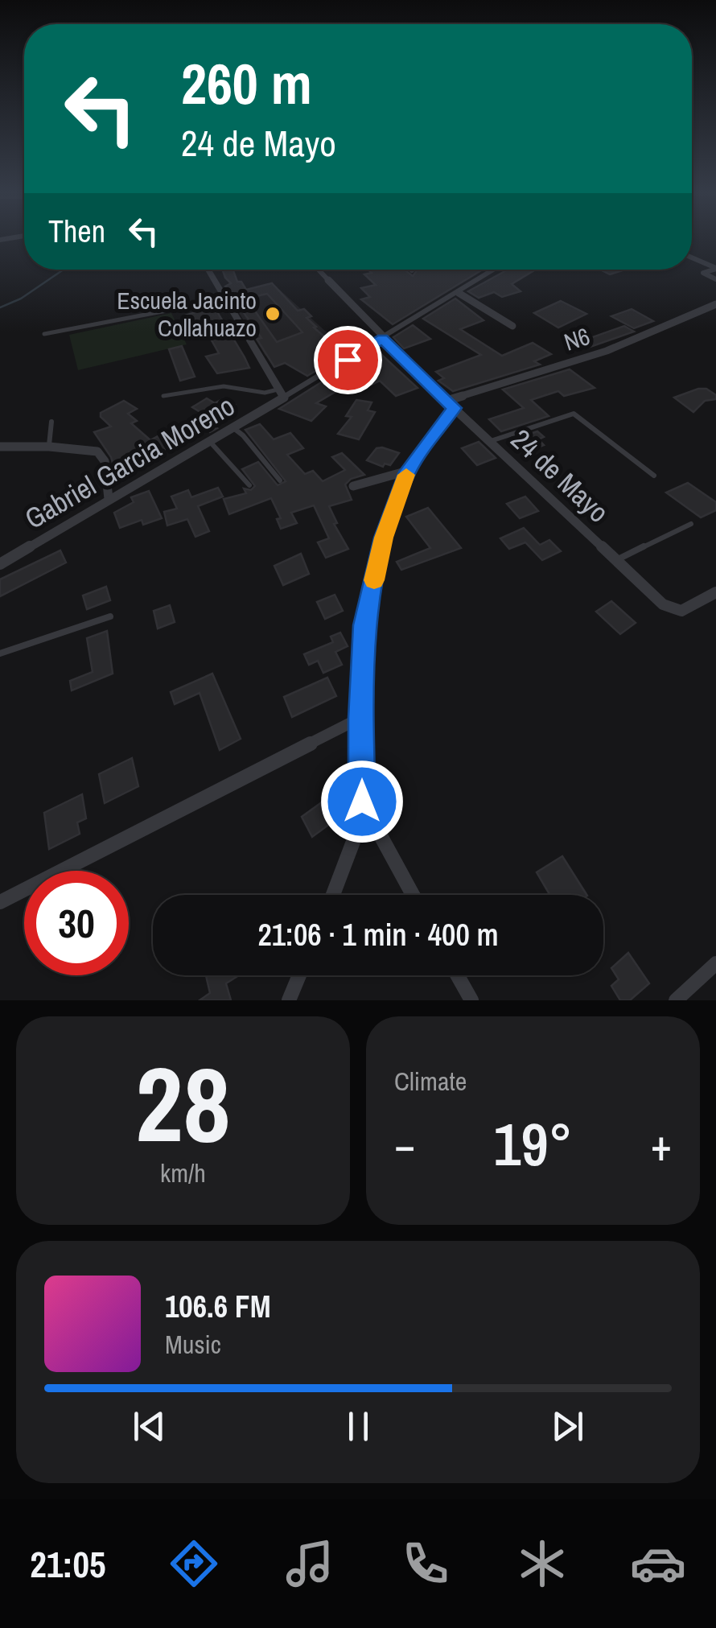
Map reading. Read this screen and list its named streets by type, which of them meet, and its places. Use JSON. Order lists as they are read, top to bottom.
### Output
{
  "streets": {
    "street": ["N6", "Gabriel Garcia Moreno", "24 de Mayo"]
  },
  "crossings": [
    ["N6", "24 de Mayo"],
    ["Gabriel Garcia Moreno", "24 de Mayo"]
  ],
  "places": ["Escuela Jacinto Collahuazo"],
  "page": {
    "turn": ["260 m", "24 de Mayo"],
    "then": "Then",
    "limit": "30",
    "trip": "21:06 · 1 min · 400 m",
    "tile": [
      ["28", "km/h"],
      "Climate"
    ],
    "heat": ["−", "19°", "+"],
    "song": ["106.6 FM", "Music"],
    "tabs": "21:05"
  }
}
